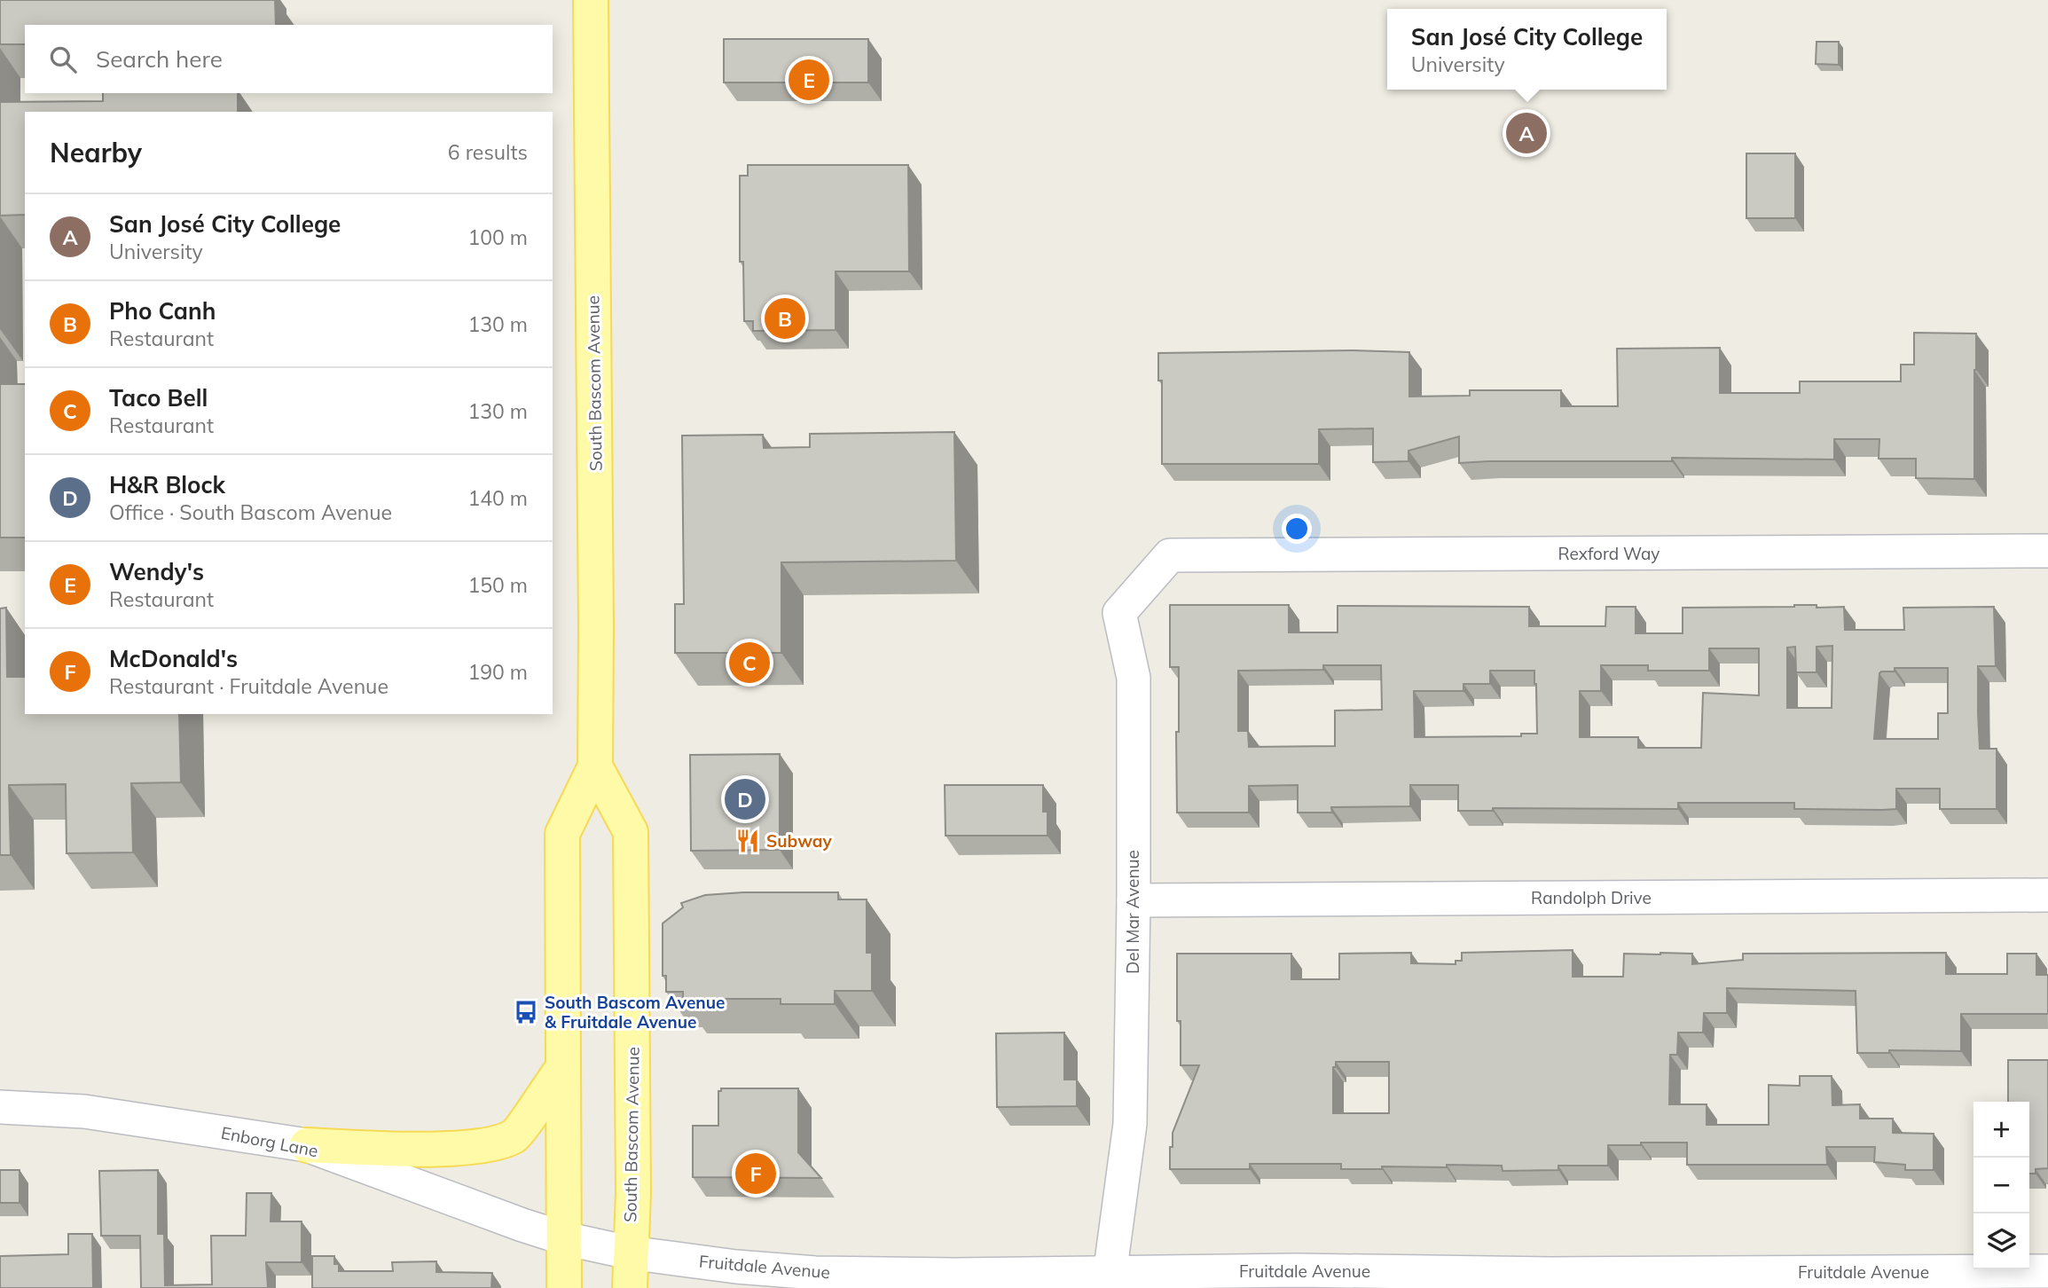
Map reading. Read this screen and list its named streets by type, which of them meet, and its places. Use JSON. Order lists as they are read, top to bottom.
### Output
{
  "streets": {
    "main road": ["South Bascom Avenue"],
    "street": [
      "Rexford Way",
      "Randolph Drive",
      "Del Mar Avenue",
      "Enborg Lane",
      "Fruitdale Avenue"
    ]
  },
  "crossings": [
    ["South Bascom Avenue", "Enborg Lane"],
    ["South Bascom Avenue", "Fruitdale Avenue"],
    ["Rexford Way", "Del Mar Avenue"],
    ["Randolph Drive", "Del Mar Avenue"],
    ["Del Mar Avenue", "Fruitdale Avenue"],
    ["Enborg Lane", "Fruitdale Avenue"]
  ],
  "places": {
    "restaurant": ["Subway"],
    "bus stop": ["South Bascom Avenue & Fruitdale Avenue"]
  },
  "page": {
    "popup": ["San José City College", "University"],
    "search": "Search here",
    "pins": [
      "E",
      "A",
      "B",
      "C",
      "D",
      "F"
    ],
    "heading": ["Nearby", "6 results"],
    "list": [
      {
        "mark": "A",
        "name": "San José City College",
        "note": "University",
        "value": "100 m"
      },
      {
        "mark": "B",
        "name": "Pho Canh",
        "note": "Restaurant",
        "value": "130 m"
      },
      {
        "mark": "C",
        "name": "Taco Bell",
        "note": "Restaurant",
        "value": "130 m"
      },
      {
        "mark": "D",
        "name": "H&R Block",
        "note": "Office · South Bascom Avenue",
        "value": "140 m"
      },
      {
        "mark": "E",
        "name": "Wendy's",
        "note": "Restaurant",
        "value": "150 m"
      },
      {
        "mark": "F",
        "name": "McDonald's",
        "note": "Restaurant · Fruitdale Avenue",
        "value": "190 m"
      }
    ],
    "map_buttons": ["+", "−"]
  }
}
